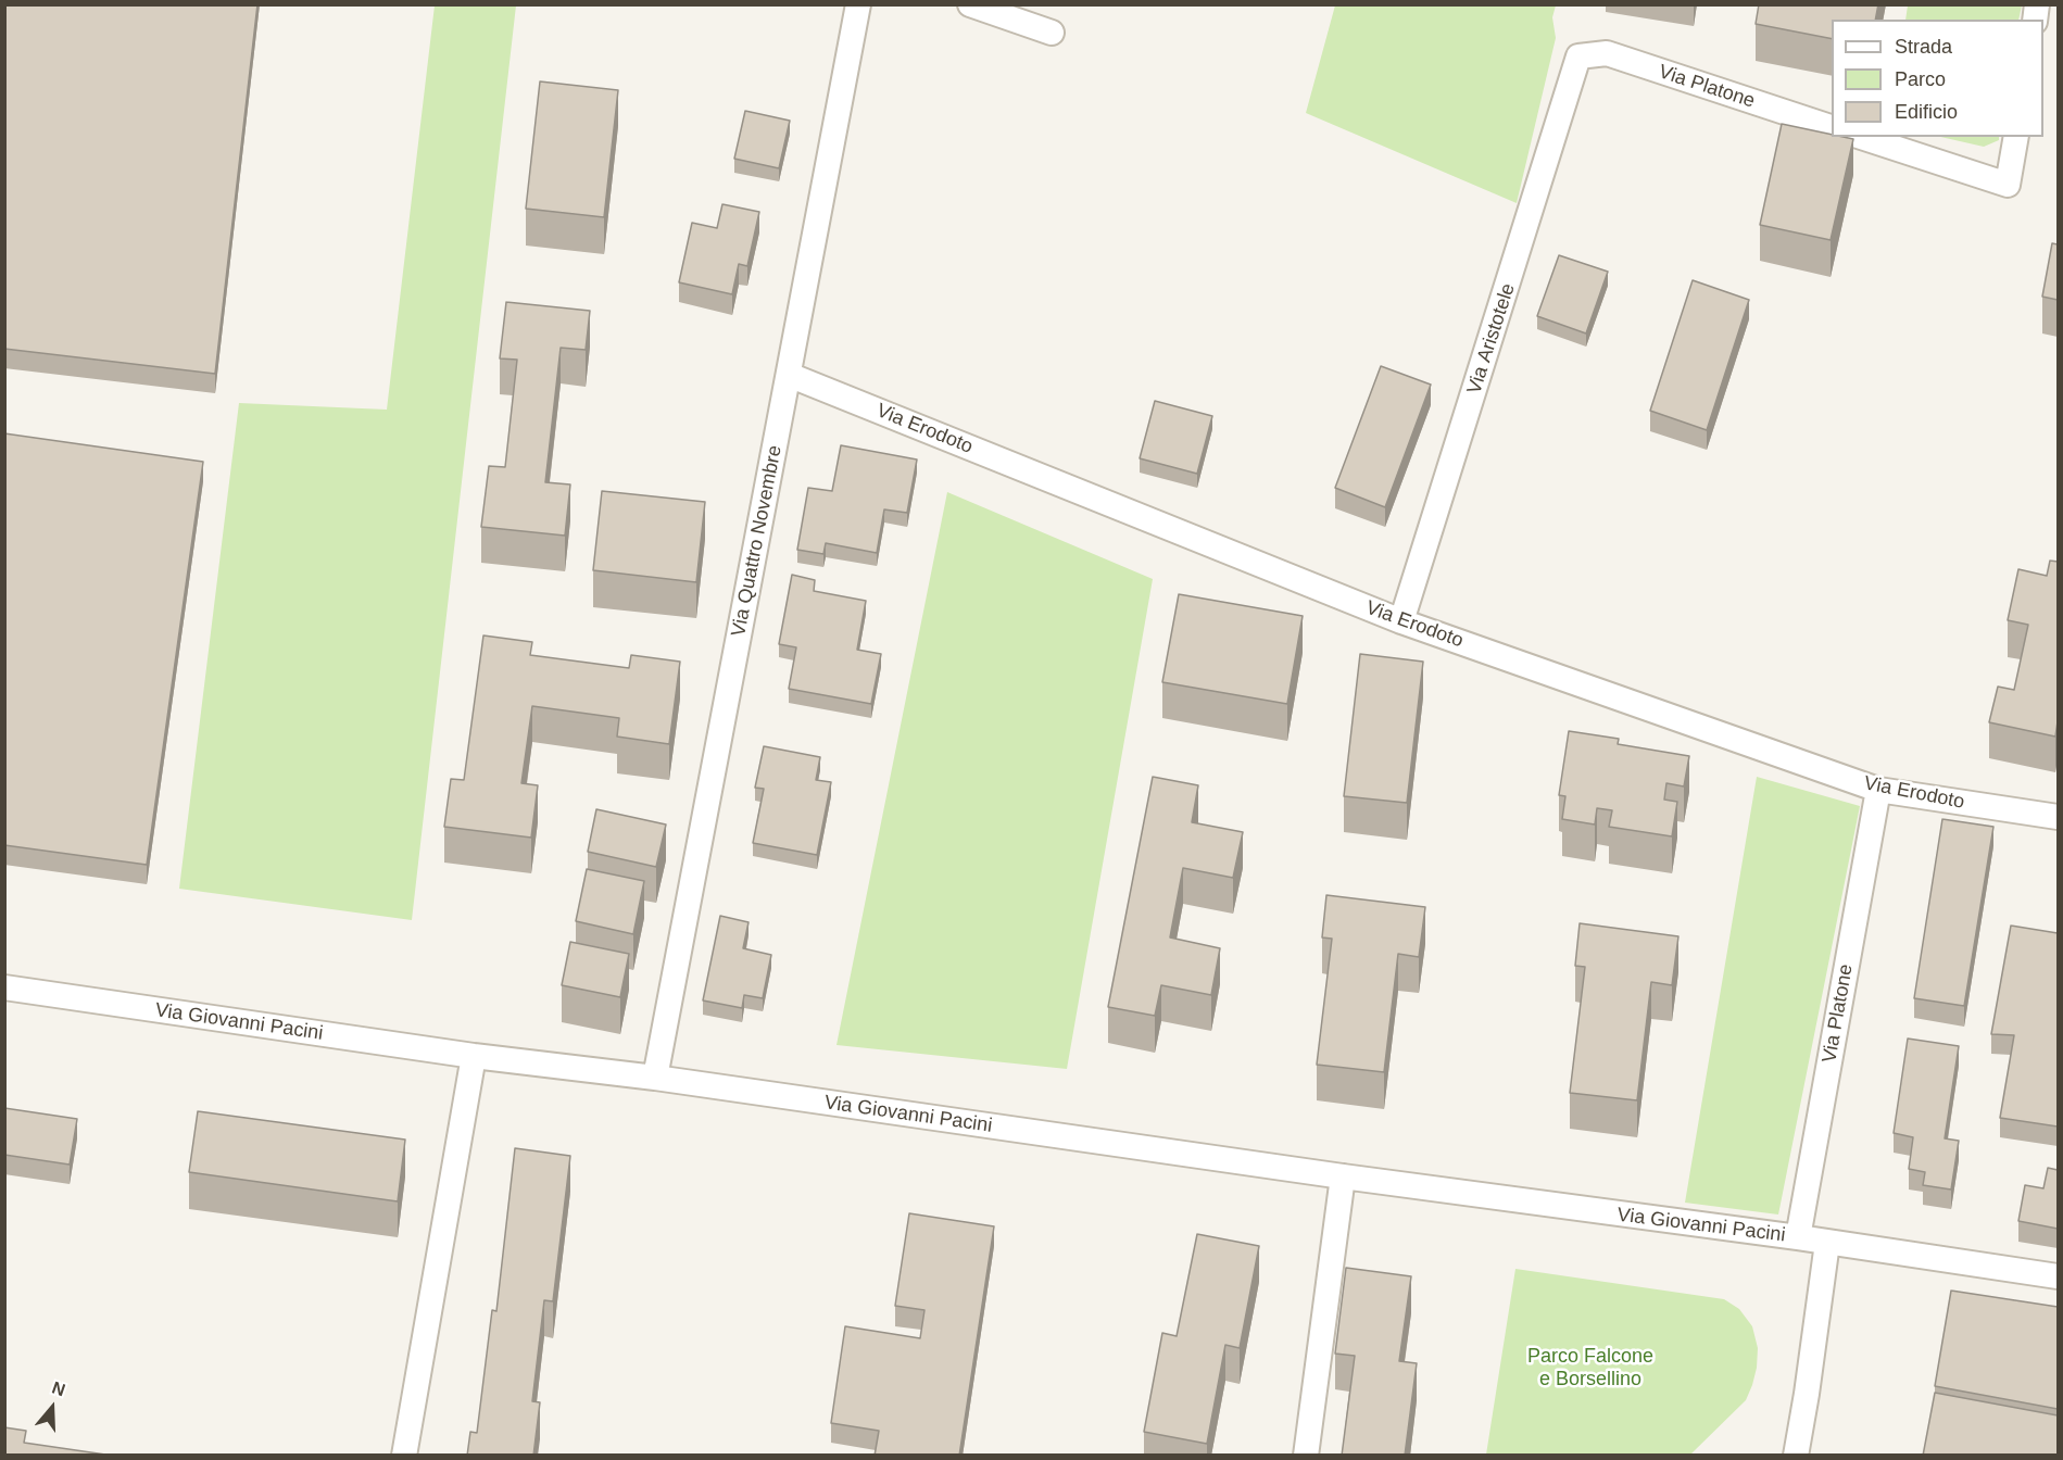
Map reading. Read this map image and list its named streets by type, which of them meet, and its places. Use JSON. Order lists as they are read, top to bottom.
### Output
{
  "streets": {
    "street": [
      "Via Platone",
      "Via Aristotele",
      "Via Erodoto",
      "Via Quattro Novembre",
      "Via Giovanni Pacini"
    ]
  },
  "crossings": [
    ["Via Platone", "Via Aristotele"],
    ["Via Platone", "Via Erodoto"],
    ["Via Platone", "Via Giovanni Pacini"],
    ["Via Aristotele", "Via Erodoto"],
    ["Via Erodoto", "Via Quattro Novembre"],
    ["Via Quattro Novembre", "Via Giovanni Pacini"]
  ],
  "parks": ["Parco Falcone e Borsellino"],
  "legend": ["Strada", "Parco", "Edificio"],
  "north": "top"
}
